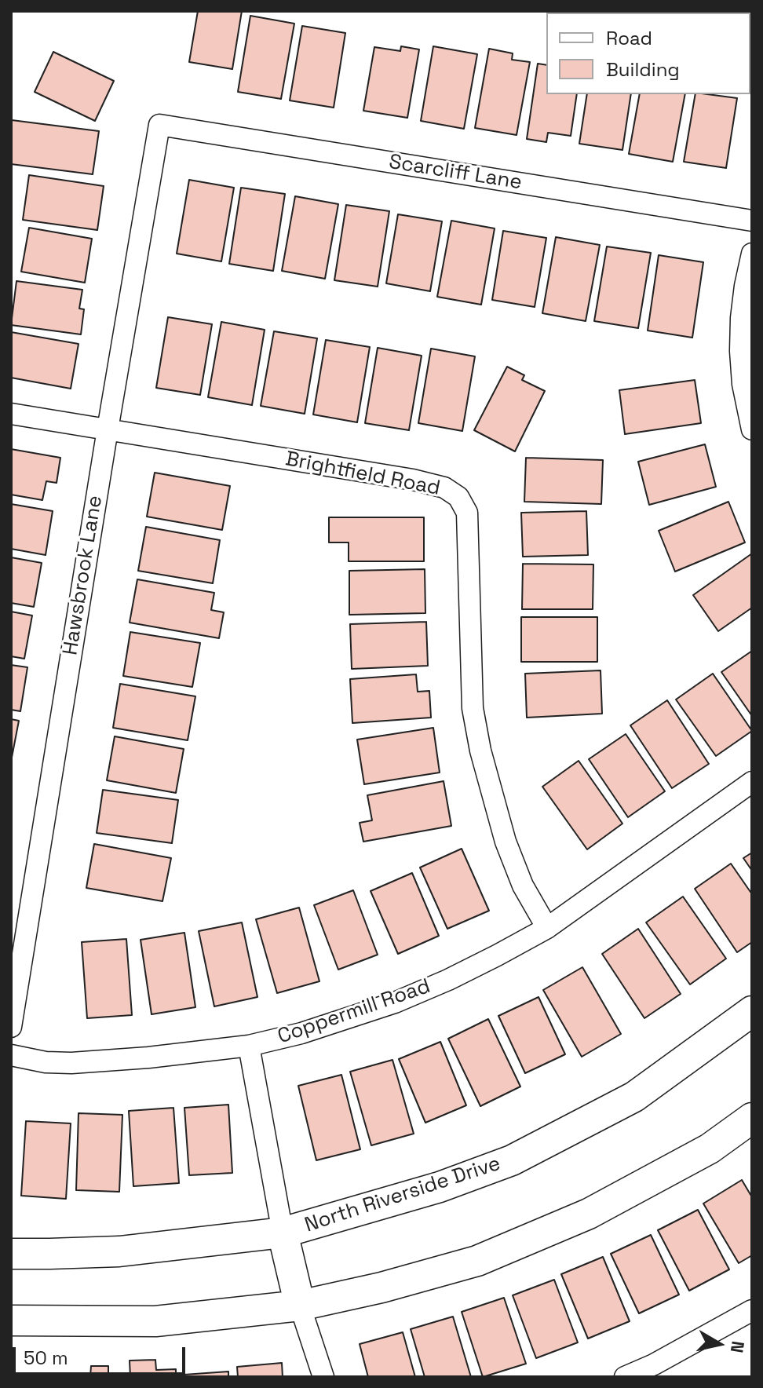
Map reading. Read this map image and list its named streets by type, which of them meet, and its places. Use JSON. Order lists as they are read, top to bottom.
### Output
{
  "streets": {
    "main road": ["North Riverside Drive"],
    "street": [
      "Scarcliff Lane",
      "Brightfield Road",
      "Hawsbrook Lane",
      "Coppermill Road"
    ]
  },
  "crossings": [
    ["Scarcliff Lane", "Hawsbrook Lane"],
    ["Brightfield Road", "Hawsbrook Lane"],
    ["Brightfield Road", "Coppermill Road"]
  ],
  "legend": ["Road", "Building"],
  "scale_bar": "50 m",
  "north": "right"
}
